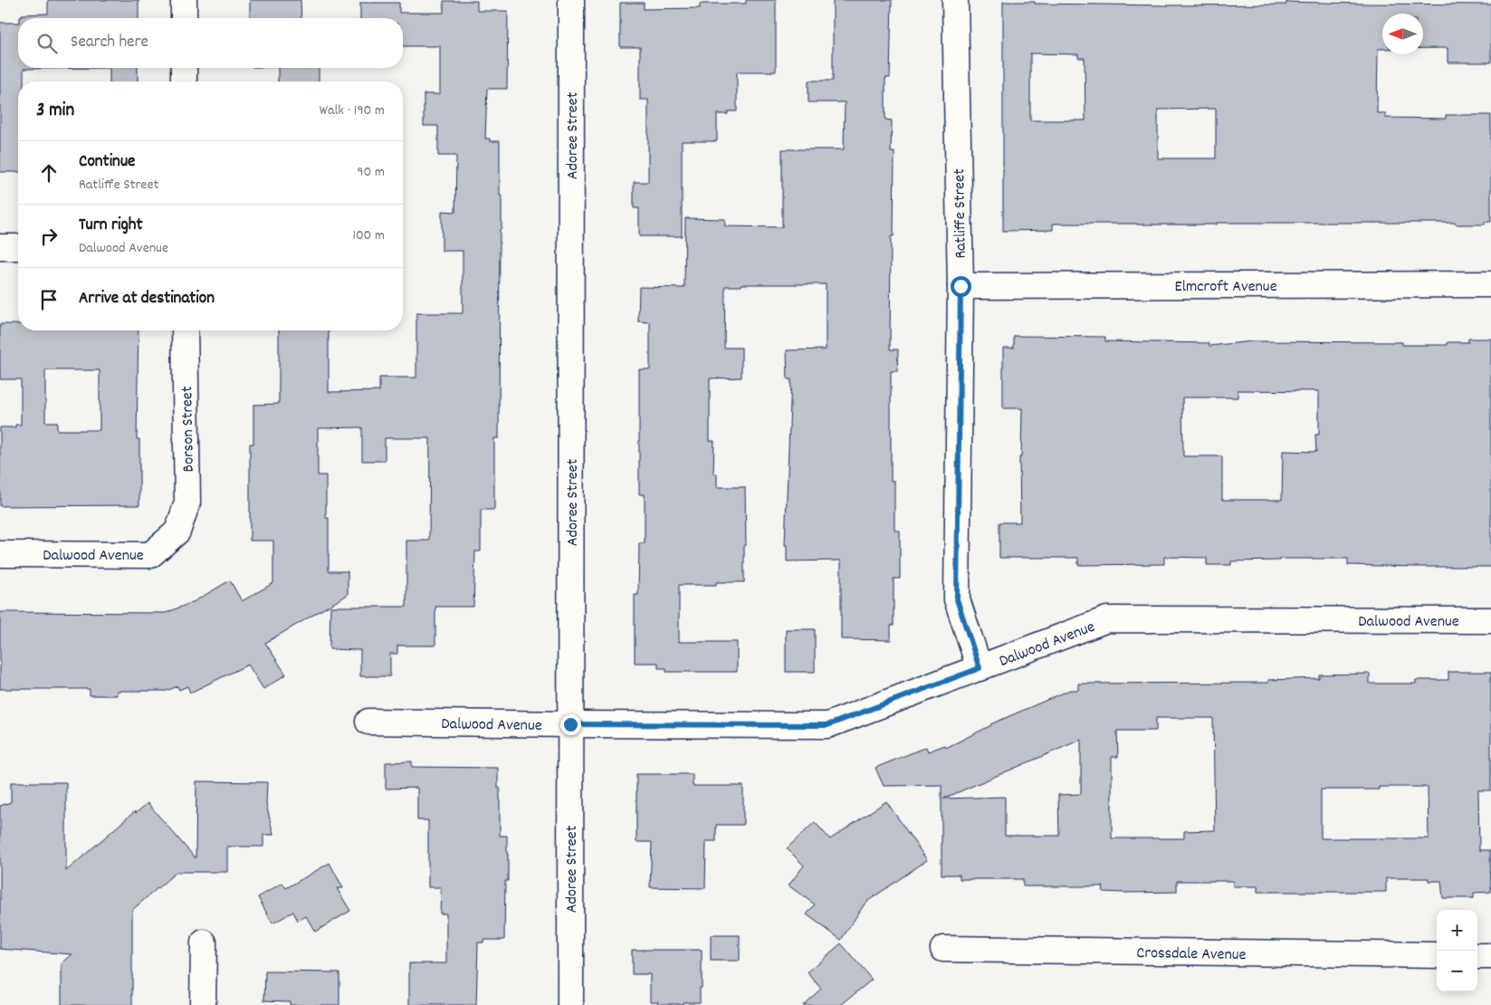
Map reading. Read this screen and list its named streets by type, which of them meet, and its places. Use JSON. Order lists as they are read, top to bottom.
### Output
{
  "streets": {
    "street": [
      "Adoree Street",
      "Ratliffe Street",
      "Elmcroft Avenue",
      "Borson Street",
      "Dalwood Avenue",
      "Crossdale Avenue"
    ]
  },
  "crossings": [
    ["Adoree Street", "Dalwood Avenue"],
    ["Ratliffe Street", "Elmcroft Avenue"],
    ["Ratliffe Street", "Dalwood Avenue"],
    ["Borson Street", "Dalwood Avenue"]
  ],
  "north": "left",
  "page": {
    "search": "Search here",
    "heading": ["3 min", "Walk · 190 m"],
    "list": [
      ["Continue", "Ratliffe Street", "90 m"],
      ["Turn right", "Dalwood Avenue", "100 m"],
      "Arrive at destination"
    ],
    "map_buttons": ["+", "−"]
  }
}
